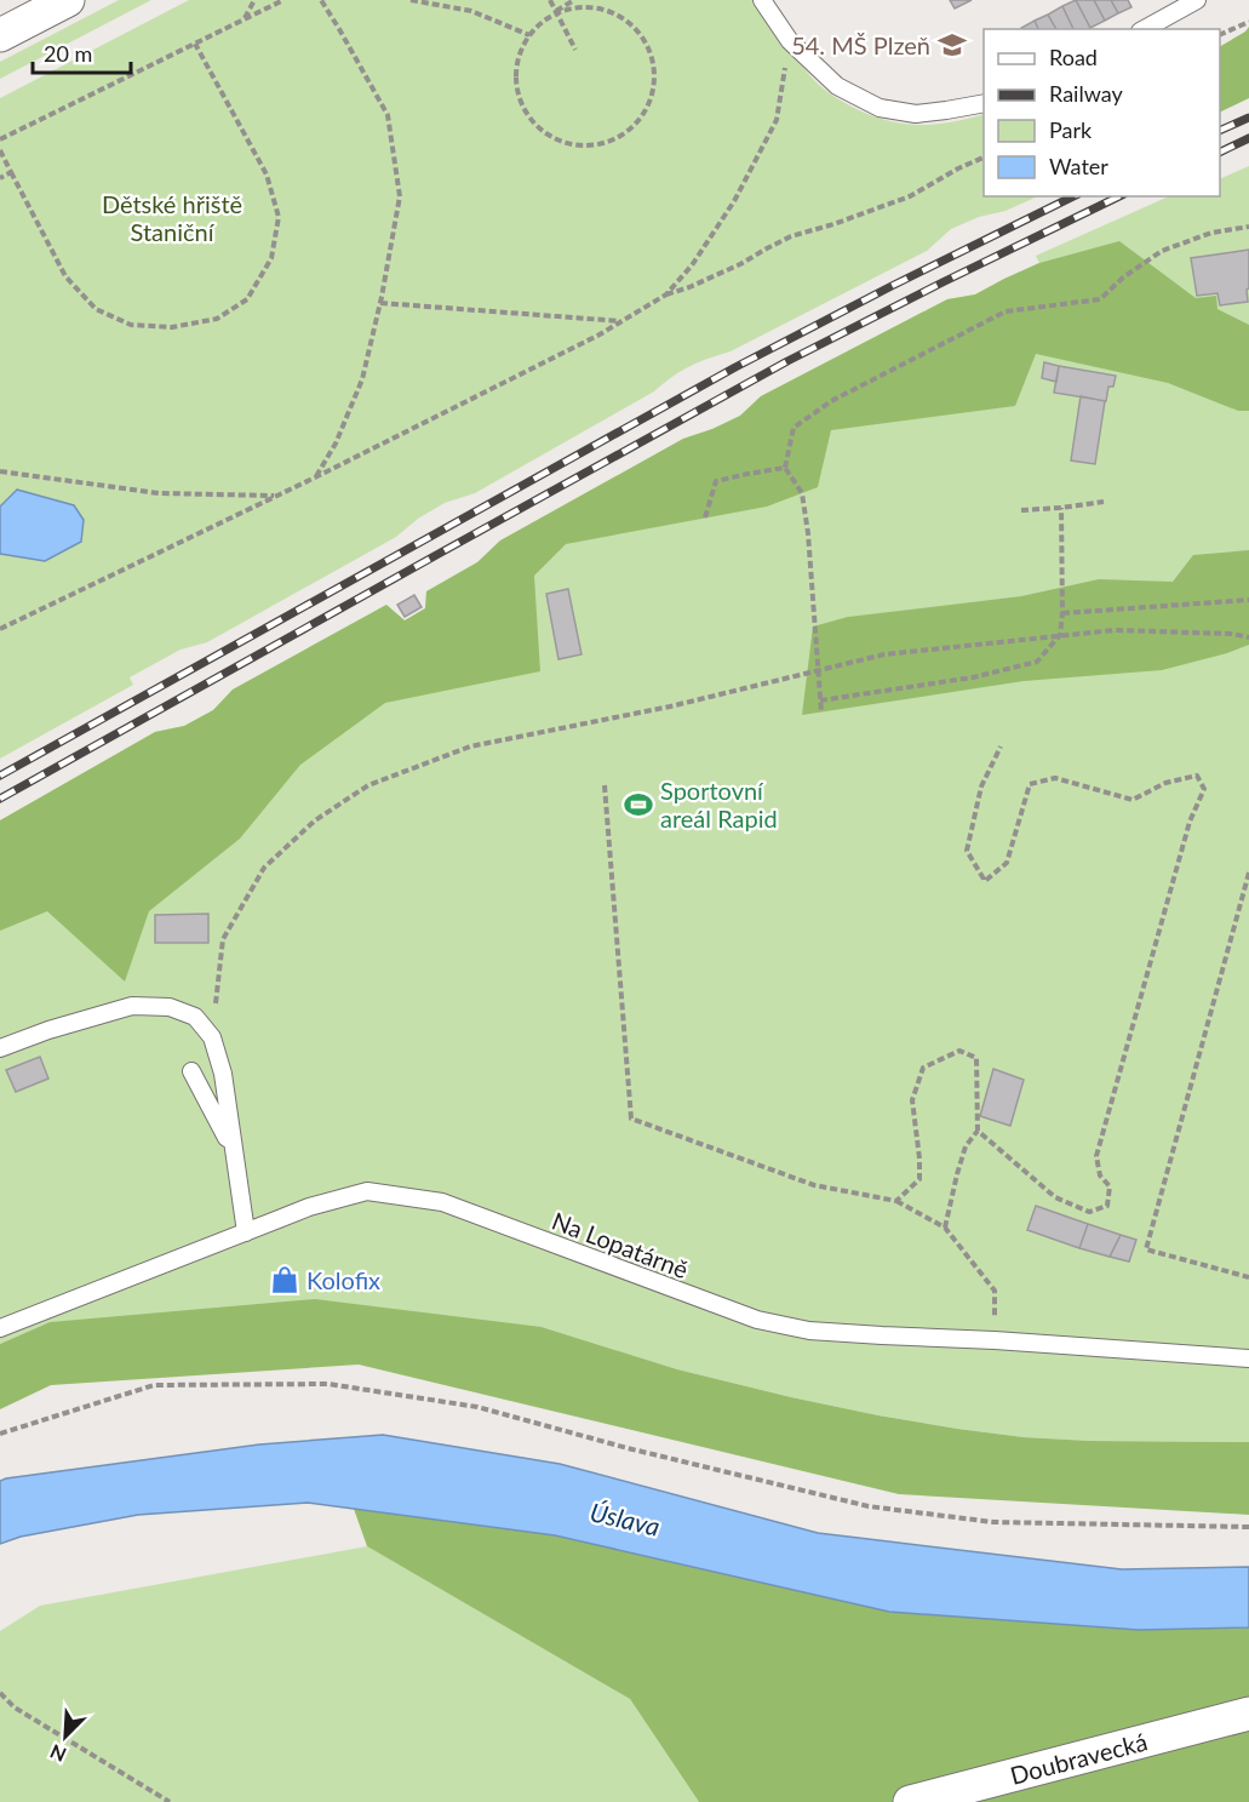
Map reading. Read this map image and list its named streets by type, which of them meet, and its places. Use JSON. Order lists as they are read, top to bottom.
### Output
{
  "streets": {
    "street": ["Doubravecká"],
    "lane": ["Na Lopatárně"]
  },
  "water": ["Úslava"],
  "parks": ["Dětské hřiště Staniční"],
  "places": {
    "school or university": ["54. MŠ Plzeň"],
    "sports": ["Sportovní areál Rapid"],
    "shop": ["Kolofix"]
  },
  "legend": [
    "Road",
    "Railway",
    "Park",
    "Water"
  ],
  "scale_bar": "20 m",
  "north": "bottom left"
}
